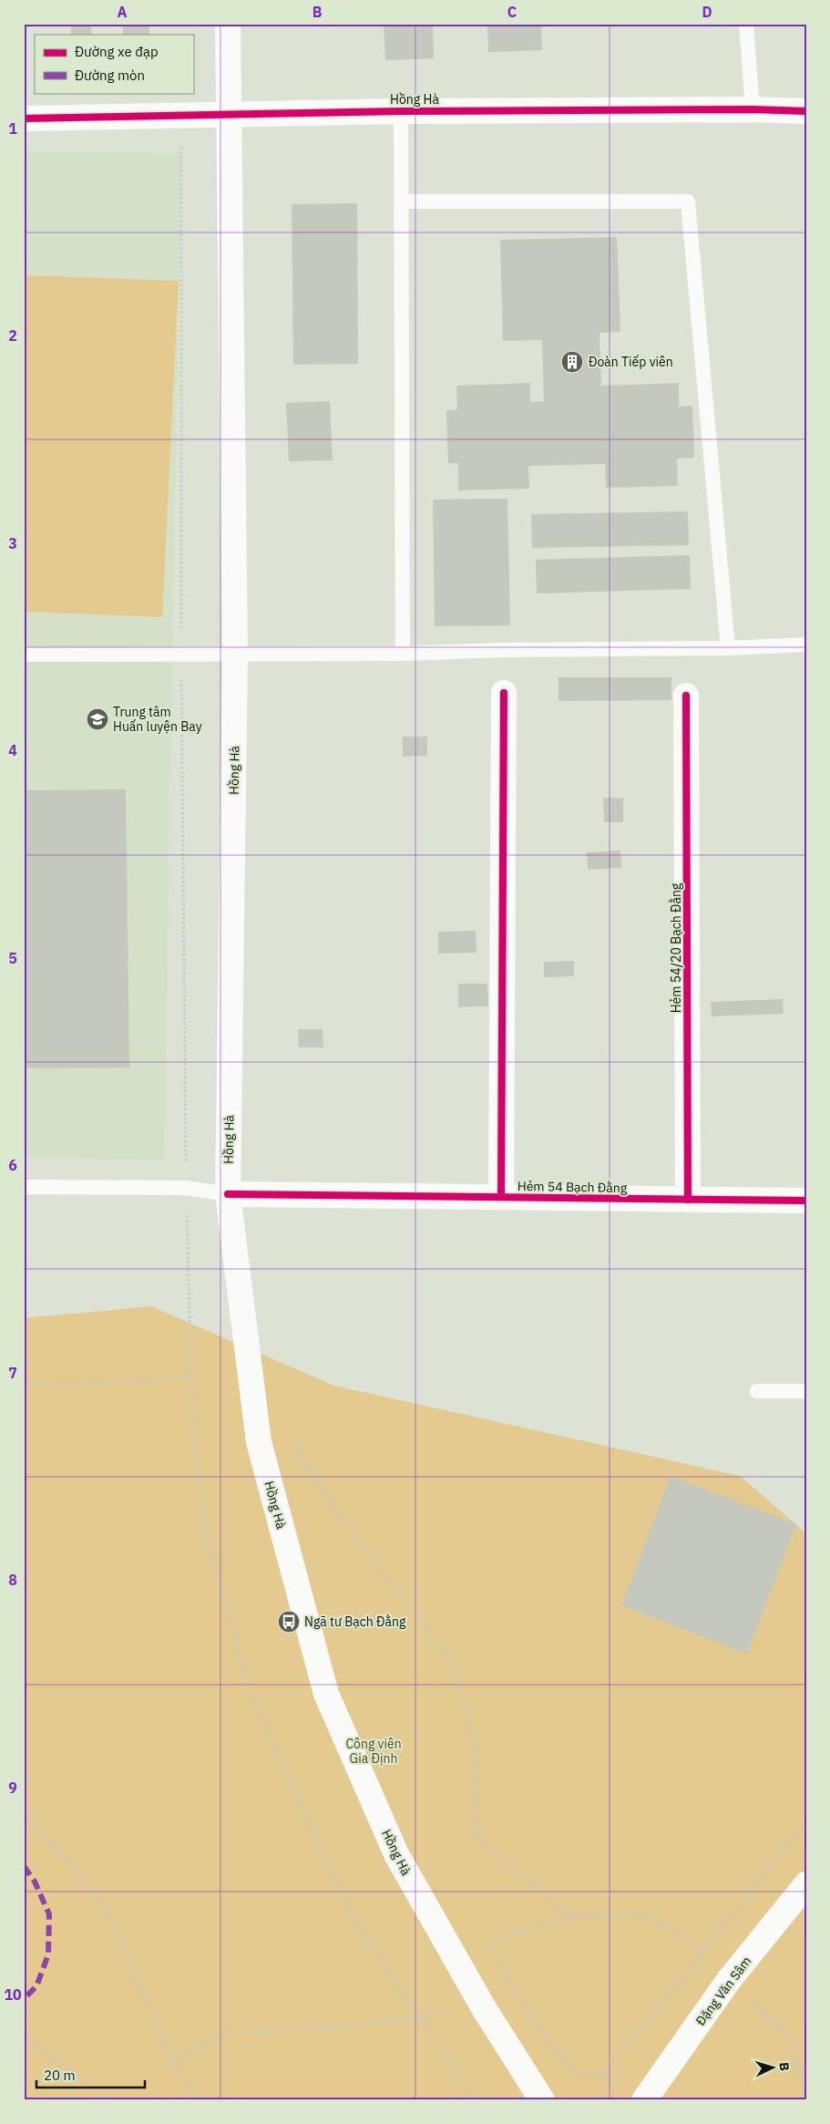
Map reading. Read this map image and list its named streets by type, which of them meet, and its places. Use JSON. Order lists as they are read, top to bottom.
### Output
{
  "streets": {
    "street": [
      "Hồng Hà",
      "Hẻm 54/20 Bạch Đằng",
      "Hẻm 54 Bạch Đằng",
      "Đặng Văn Sâm"
    ]
  },
  "crossings": [
    ["Hồng Hà", "Hẻm 54 Bạch Đằng"],
    ["Hẻm 54/20 Bạch Đằng", "Hẻm 54 Bạch Đằng"]
  ],
  "parks": ["Công viên Gia Định"],
  "places": {
    "building": ["Đoàn Tiếp viên"],
    "school or university": ["Trung tâm Huấn luyện Bay"],
    "bus stop": ["Ngã tư Bạch Đằng"]
  },
  "legend": ["Đường xe đạp", "Đường mòn"],
  "scale_bar": "20 m",
  "north": "right",
  "grid": {
    "columns": [
      "A",
      "B",
      "C",
      "D"
    ],
    "rows": [
      "1",
      "2",
      "3",
      "4",
      "5",
      "6",
      "7",
      "8",
      "9",
      "10"
    ]
  }
}
